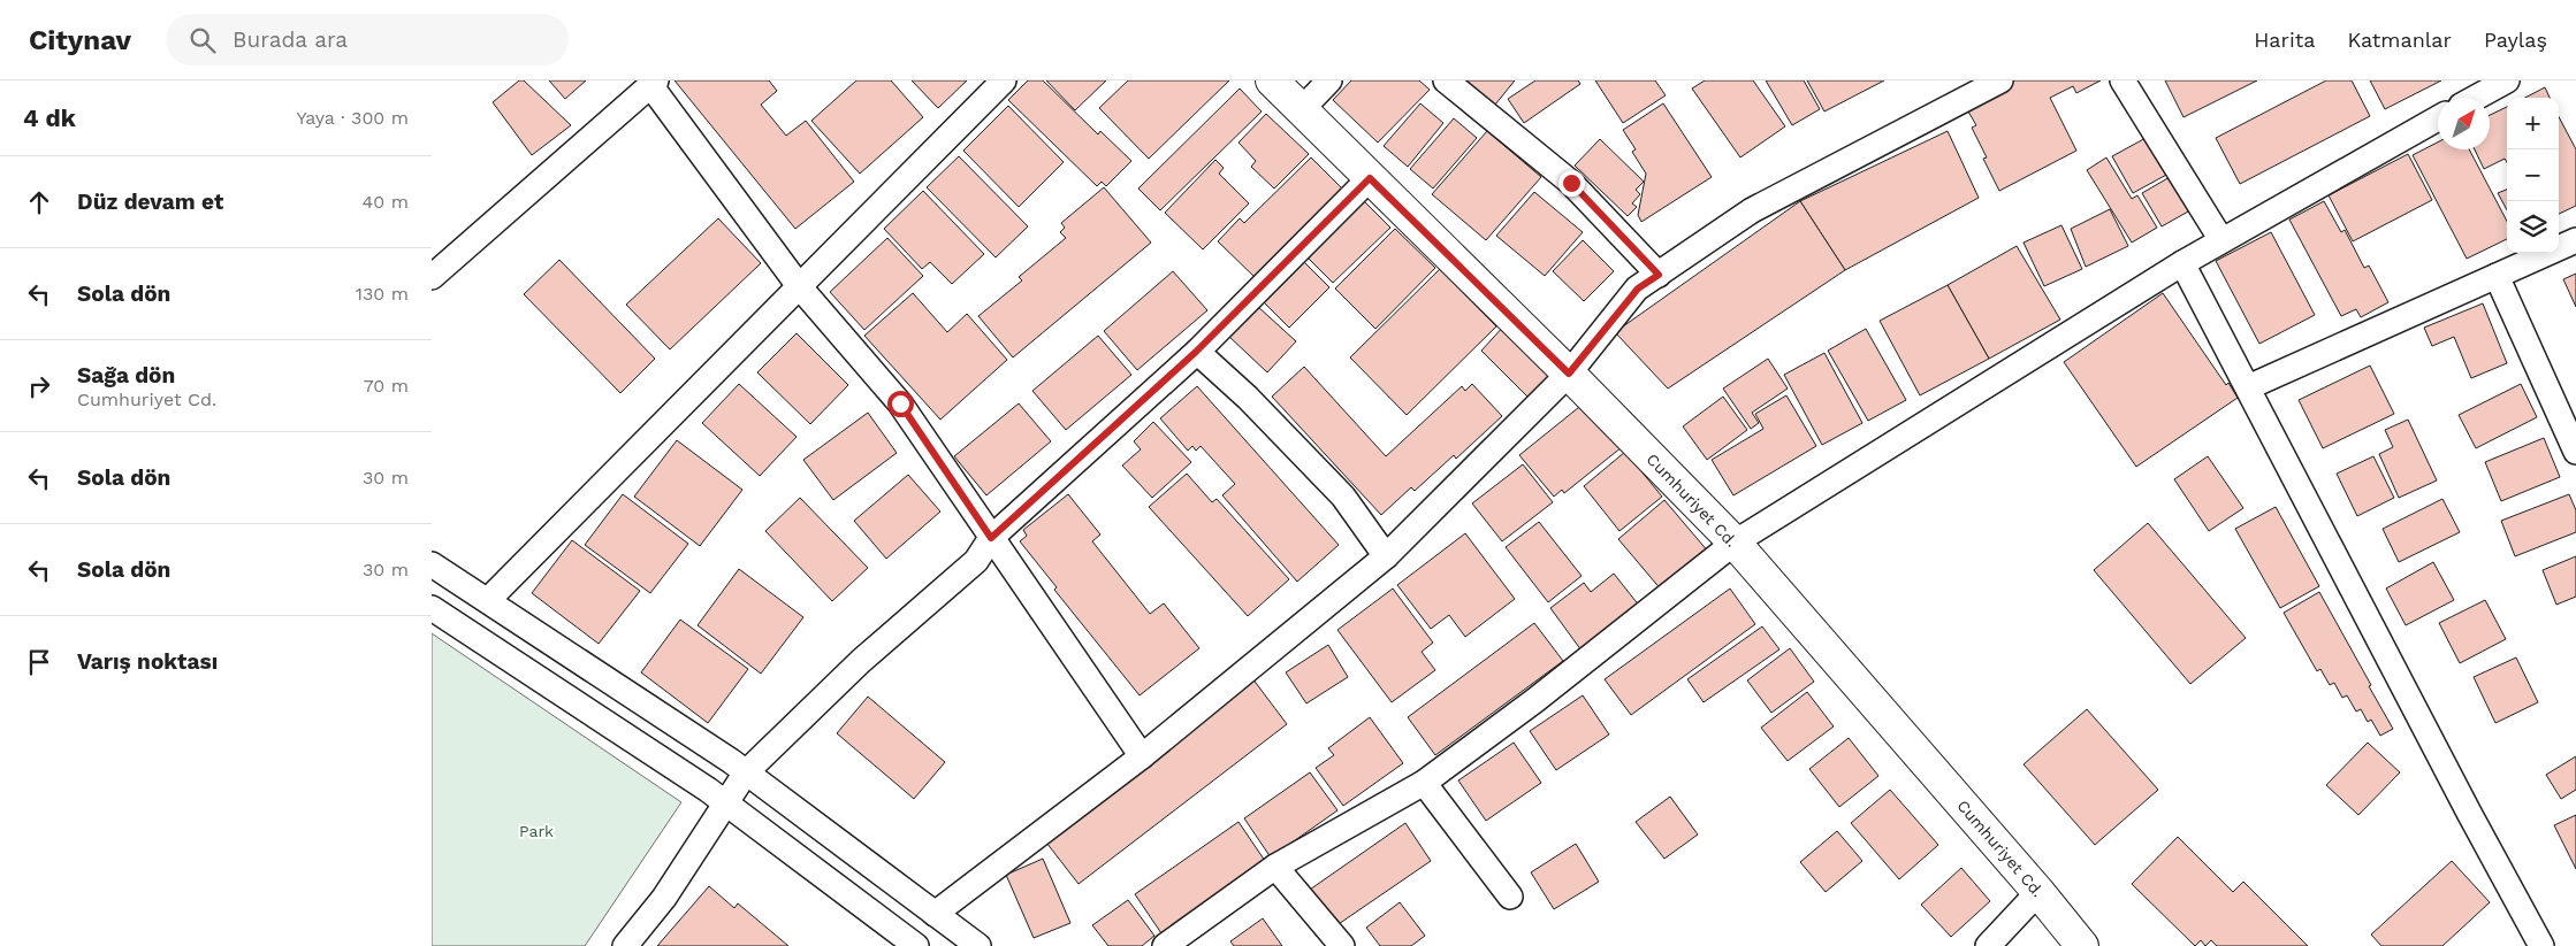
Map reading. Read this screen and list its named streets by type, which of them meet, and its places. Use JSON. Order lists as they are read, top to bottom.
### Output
{
  "streets": {
    "main road": ["Cumhuriyet Cd."]
  },
  "parks": ["Park"],
  "north": "top right",
  "page": {
    "header": "Citynav",
    "search": "Burada ara",
    "nav": ["Harita", "Katmanlar", "Paylaş"],
    "heading": ["4 dk", "Yaya · 300 m"],
    "map_buttons": ["+", "−"],
    "list": [
      ["Düz devam et", "40 m"],
      ["Sola dön", "130 m"],
      ["Sağa dön", "Cumhuriyet Cd.", "70 m"],
      ["Sola dön", "30 m"],
      ["Sola dön", "30 m"],
      "Varış noktası"
    ]
  }
}
